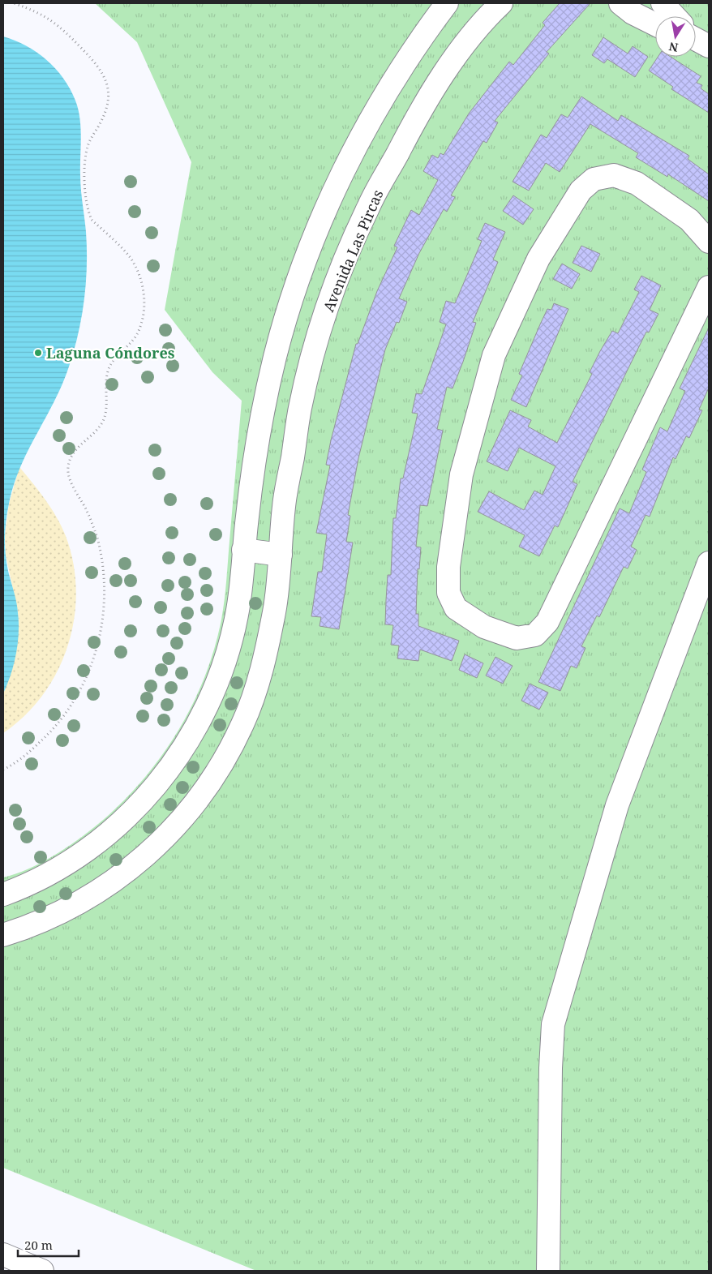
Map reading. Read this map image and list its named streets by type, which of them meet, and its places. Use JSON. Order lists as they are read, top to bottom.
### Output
{
  "streets": {
    "street": ["Avenida Las Pircas"]
  },
  "places": ["Laguna Cóndores"],
  "scale_bar": "20 m",
  "north": "bottom"
}
